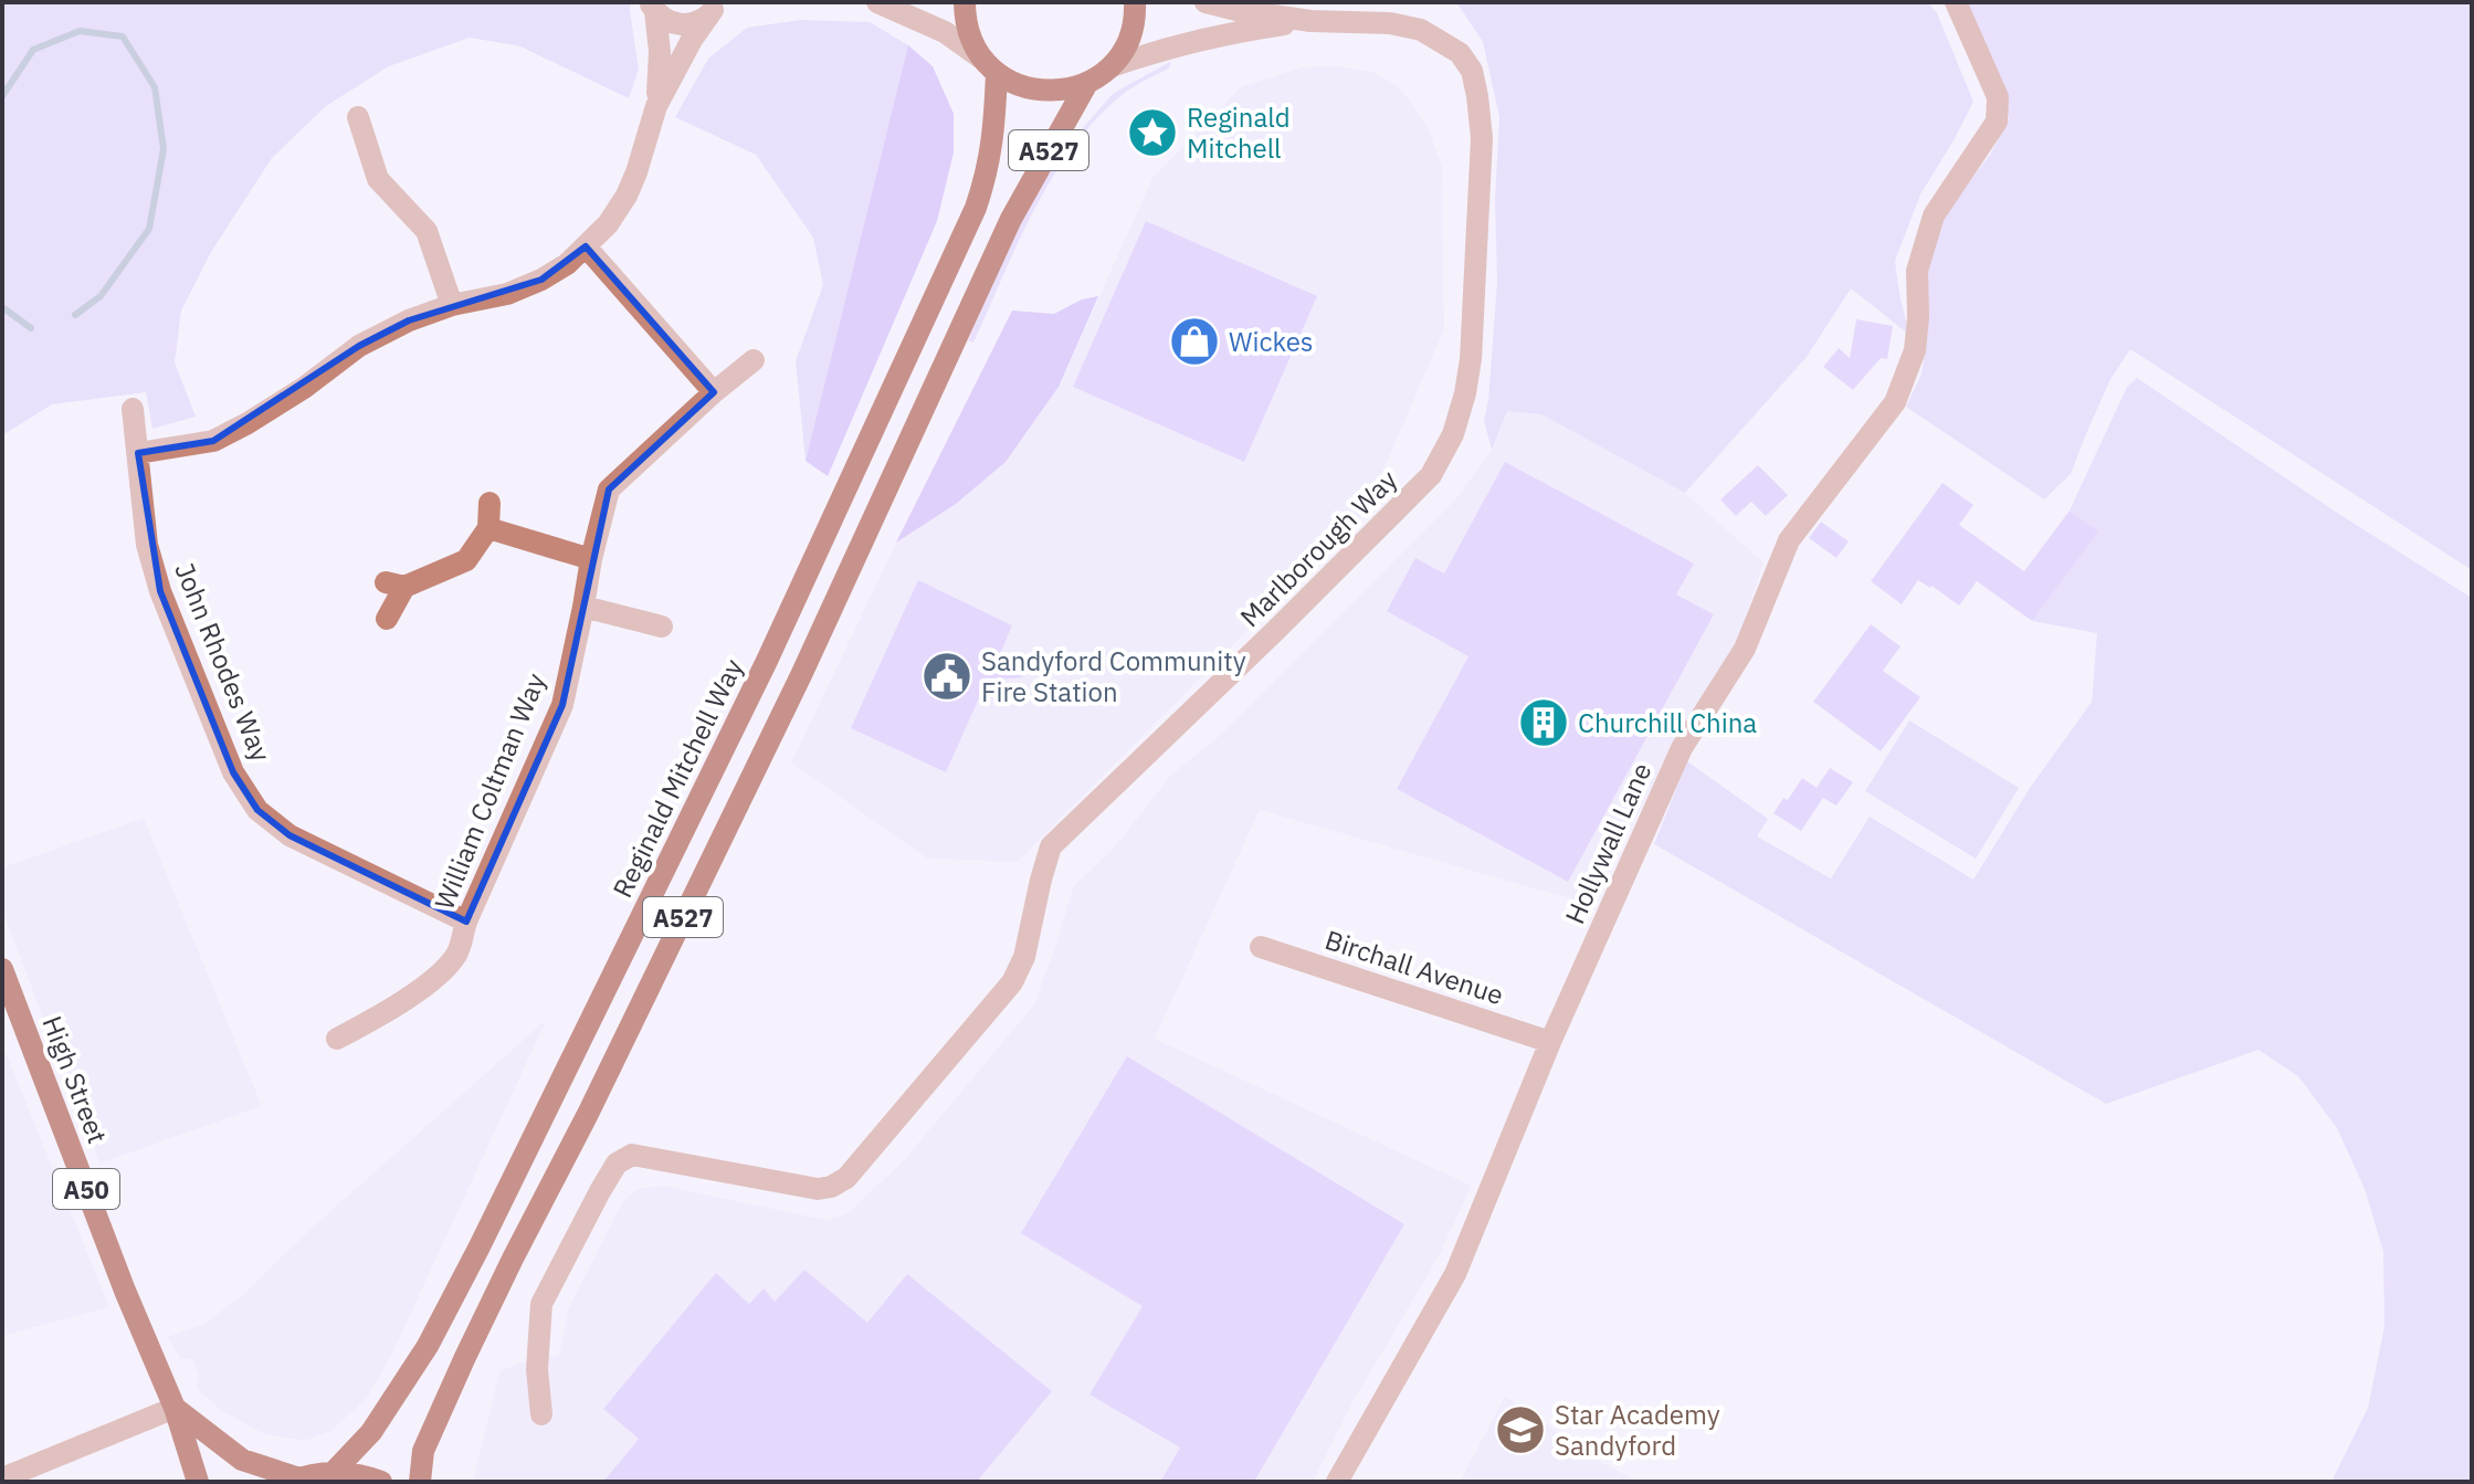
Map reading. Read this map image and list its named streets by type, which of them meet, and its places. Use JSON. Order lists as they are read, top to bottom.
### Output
{
  "streets": {
    "main road": [
      "A527",
      "Reginald Mitchell Way",
      "High Street",
      "A50"
    ],
    "street": [
      "Marlborough Way",
      "John Rhodes Way",
      "William Coltman Way",
      "Hollywall Lane",
      "Birchall Avenue"
    ]
  },
  "crossings": [
    ["John Rhodes Way", "William Coltman Way"],
    ["Reginald Mitchell Way", "A50"],
    ["Hollywall Lane", "Birchall Avenue"],
    ["High Street", "A50"]
  ],
  "places": {
    "place": ["Reginald Mitchell"],
    "shop": ["Wickes"],
    "public building": ["Sandyford Community Fire Station"],
    "building": ["Churchill China"],
    "school or university": ["Star Academy Sandyford"]
  }
}
